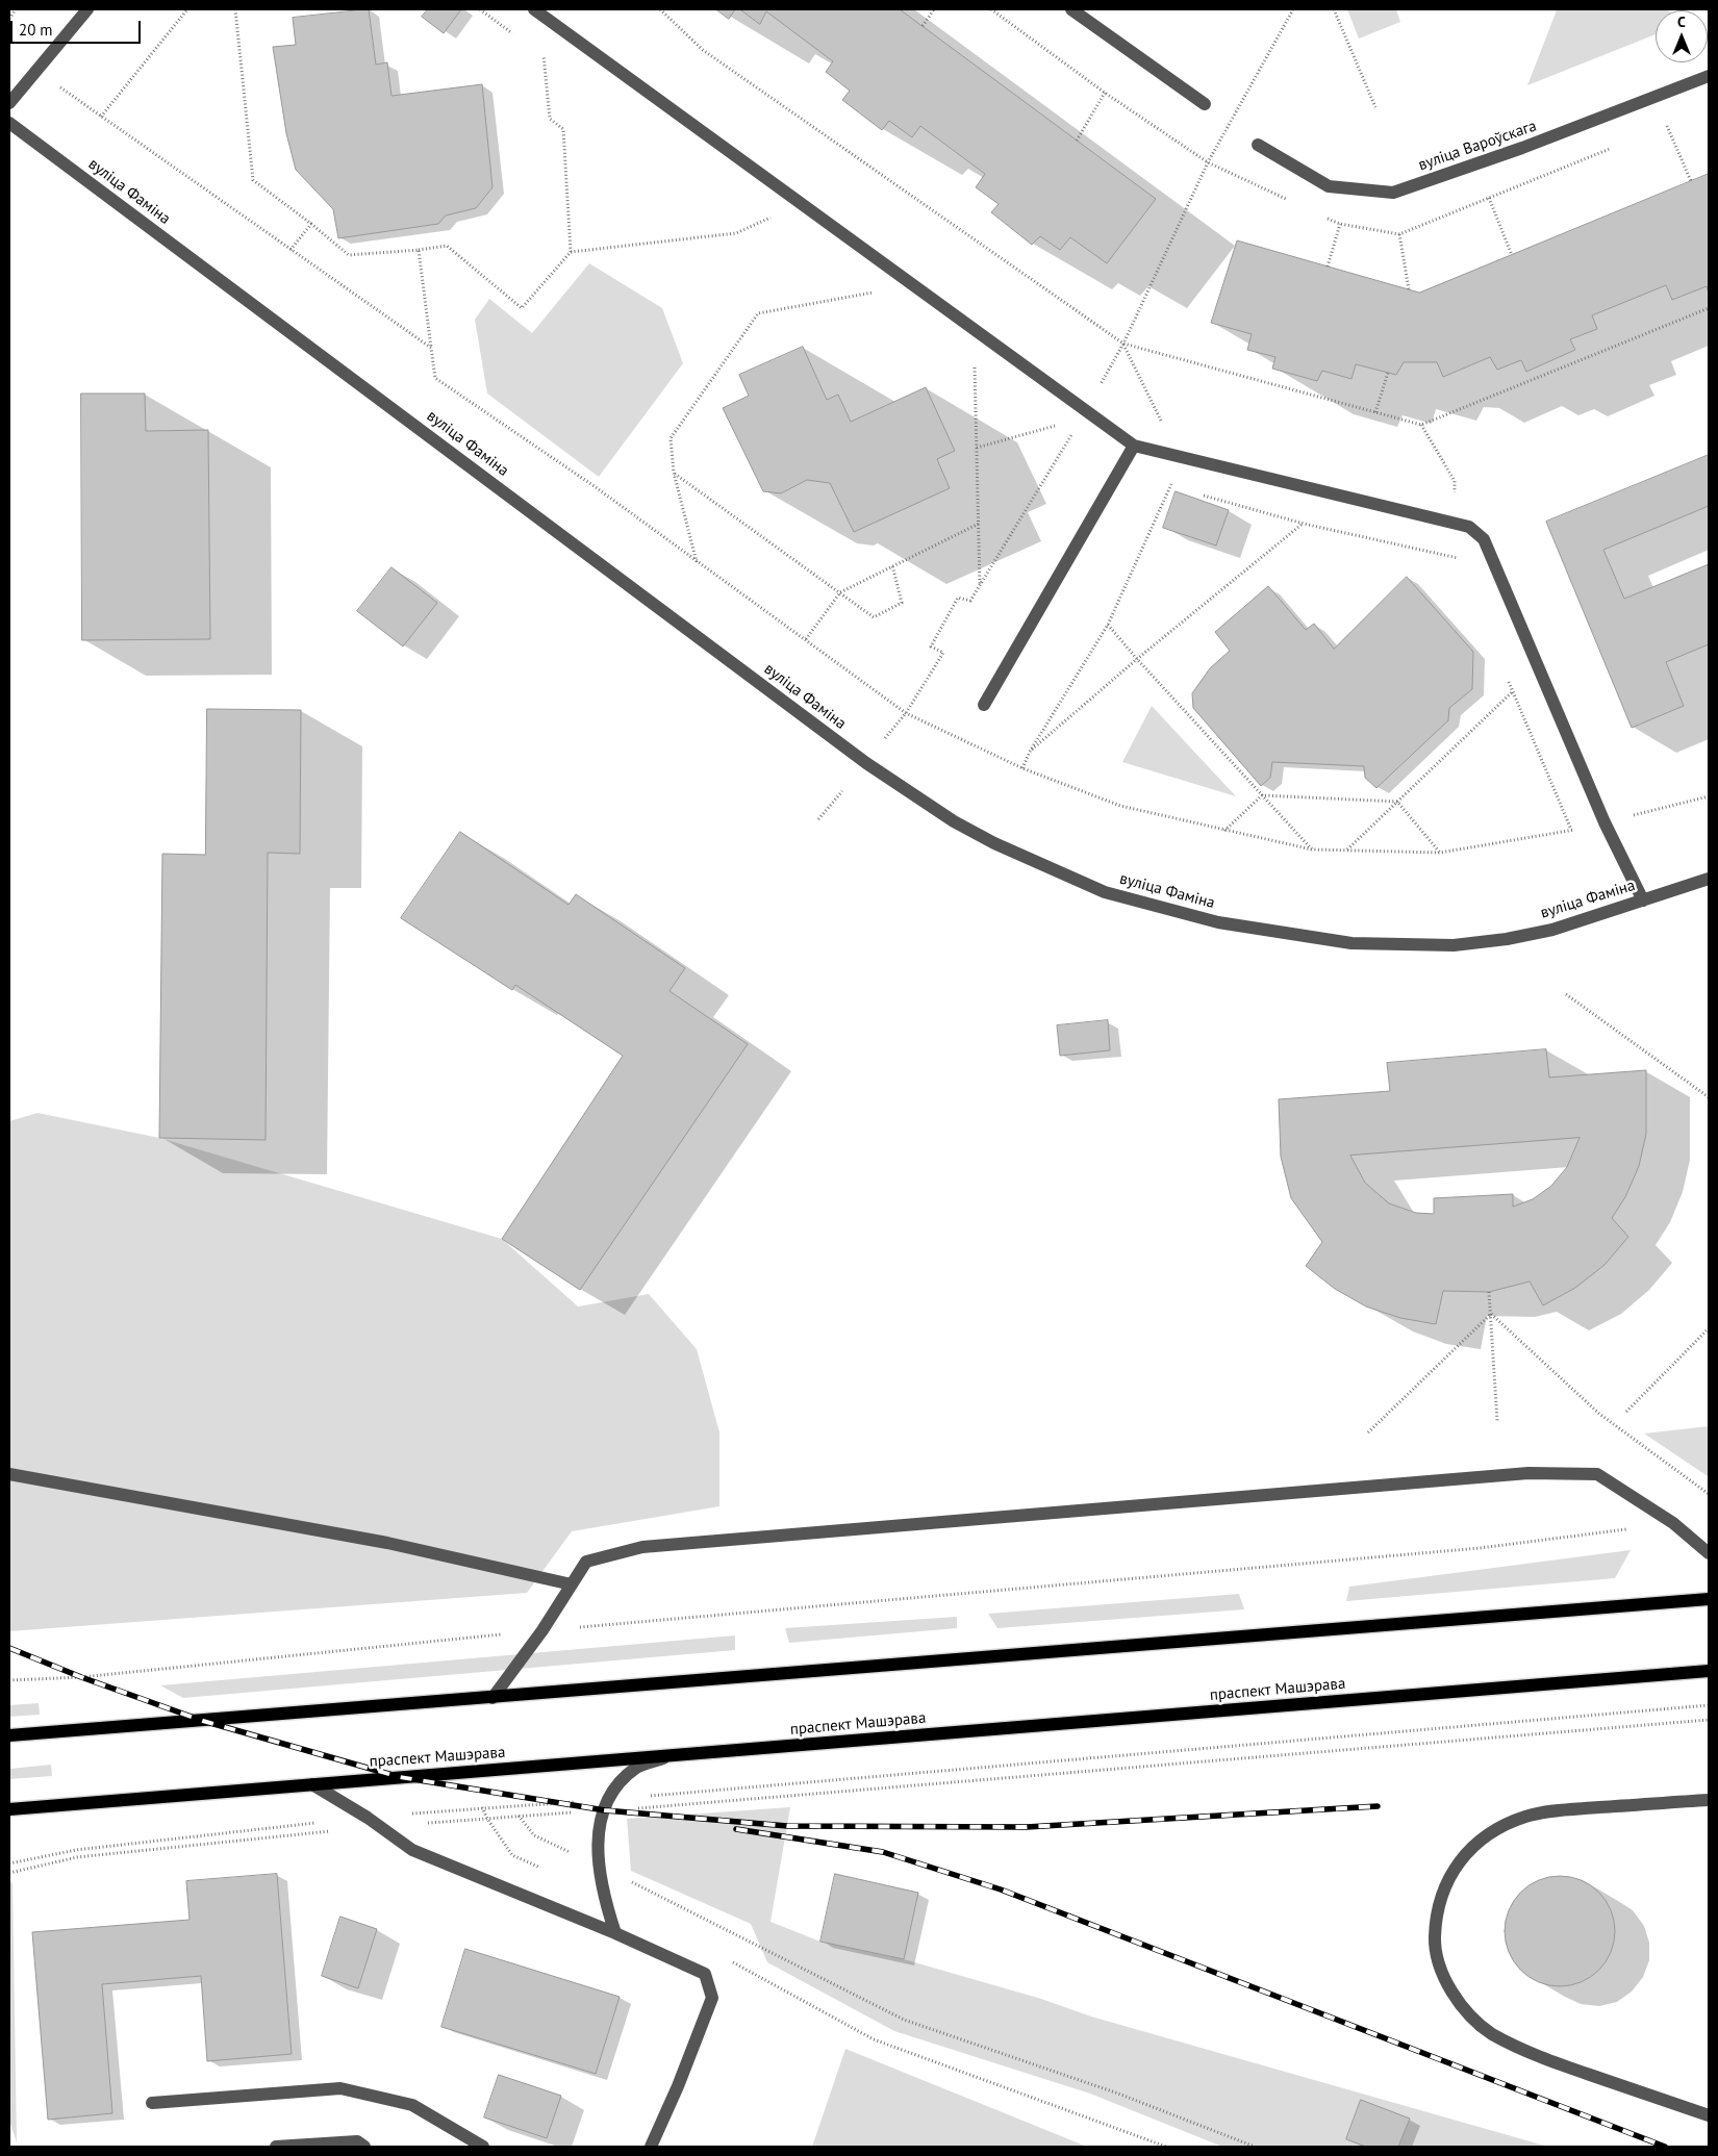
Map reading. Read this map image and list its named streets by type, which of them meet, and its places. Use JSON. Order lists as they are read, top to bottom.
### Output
{
  "streets": {
    "main road": ["праспект Машэрава"],
    "street": ["вуліца Вароўскага", "вуліца Фаміна"]
  },
  "scale_bar": "20 m",
  "north": "top"
}
